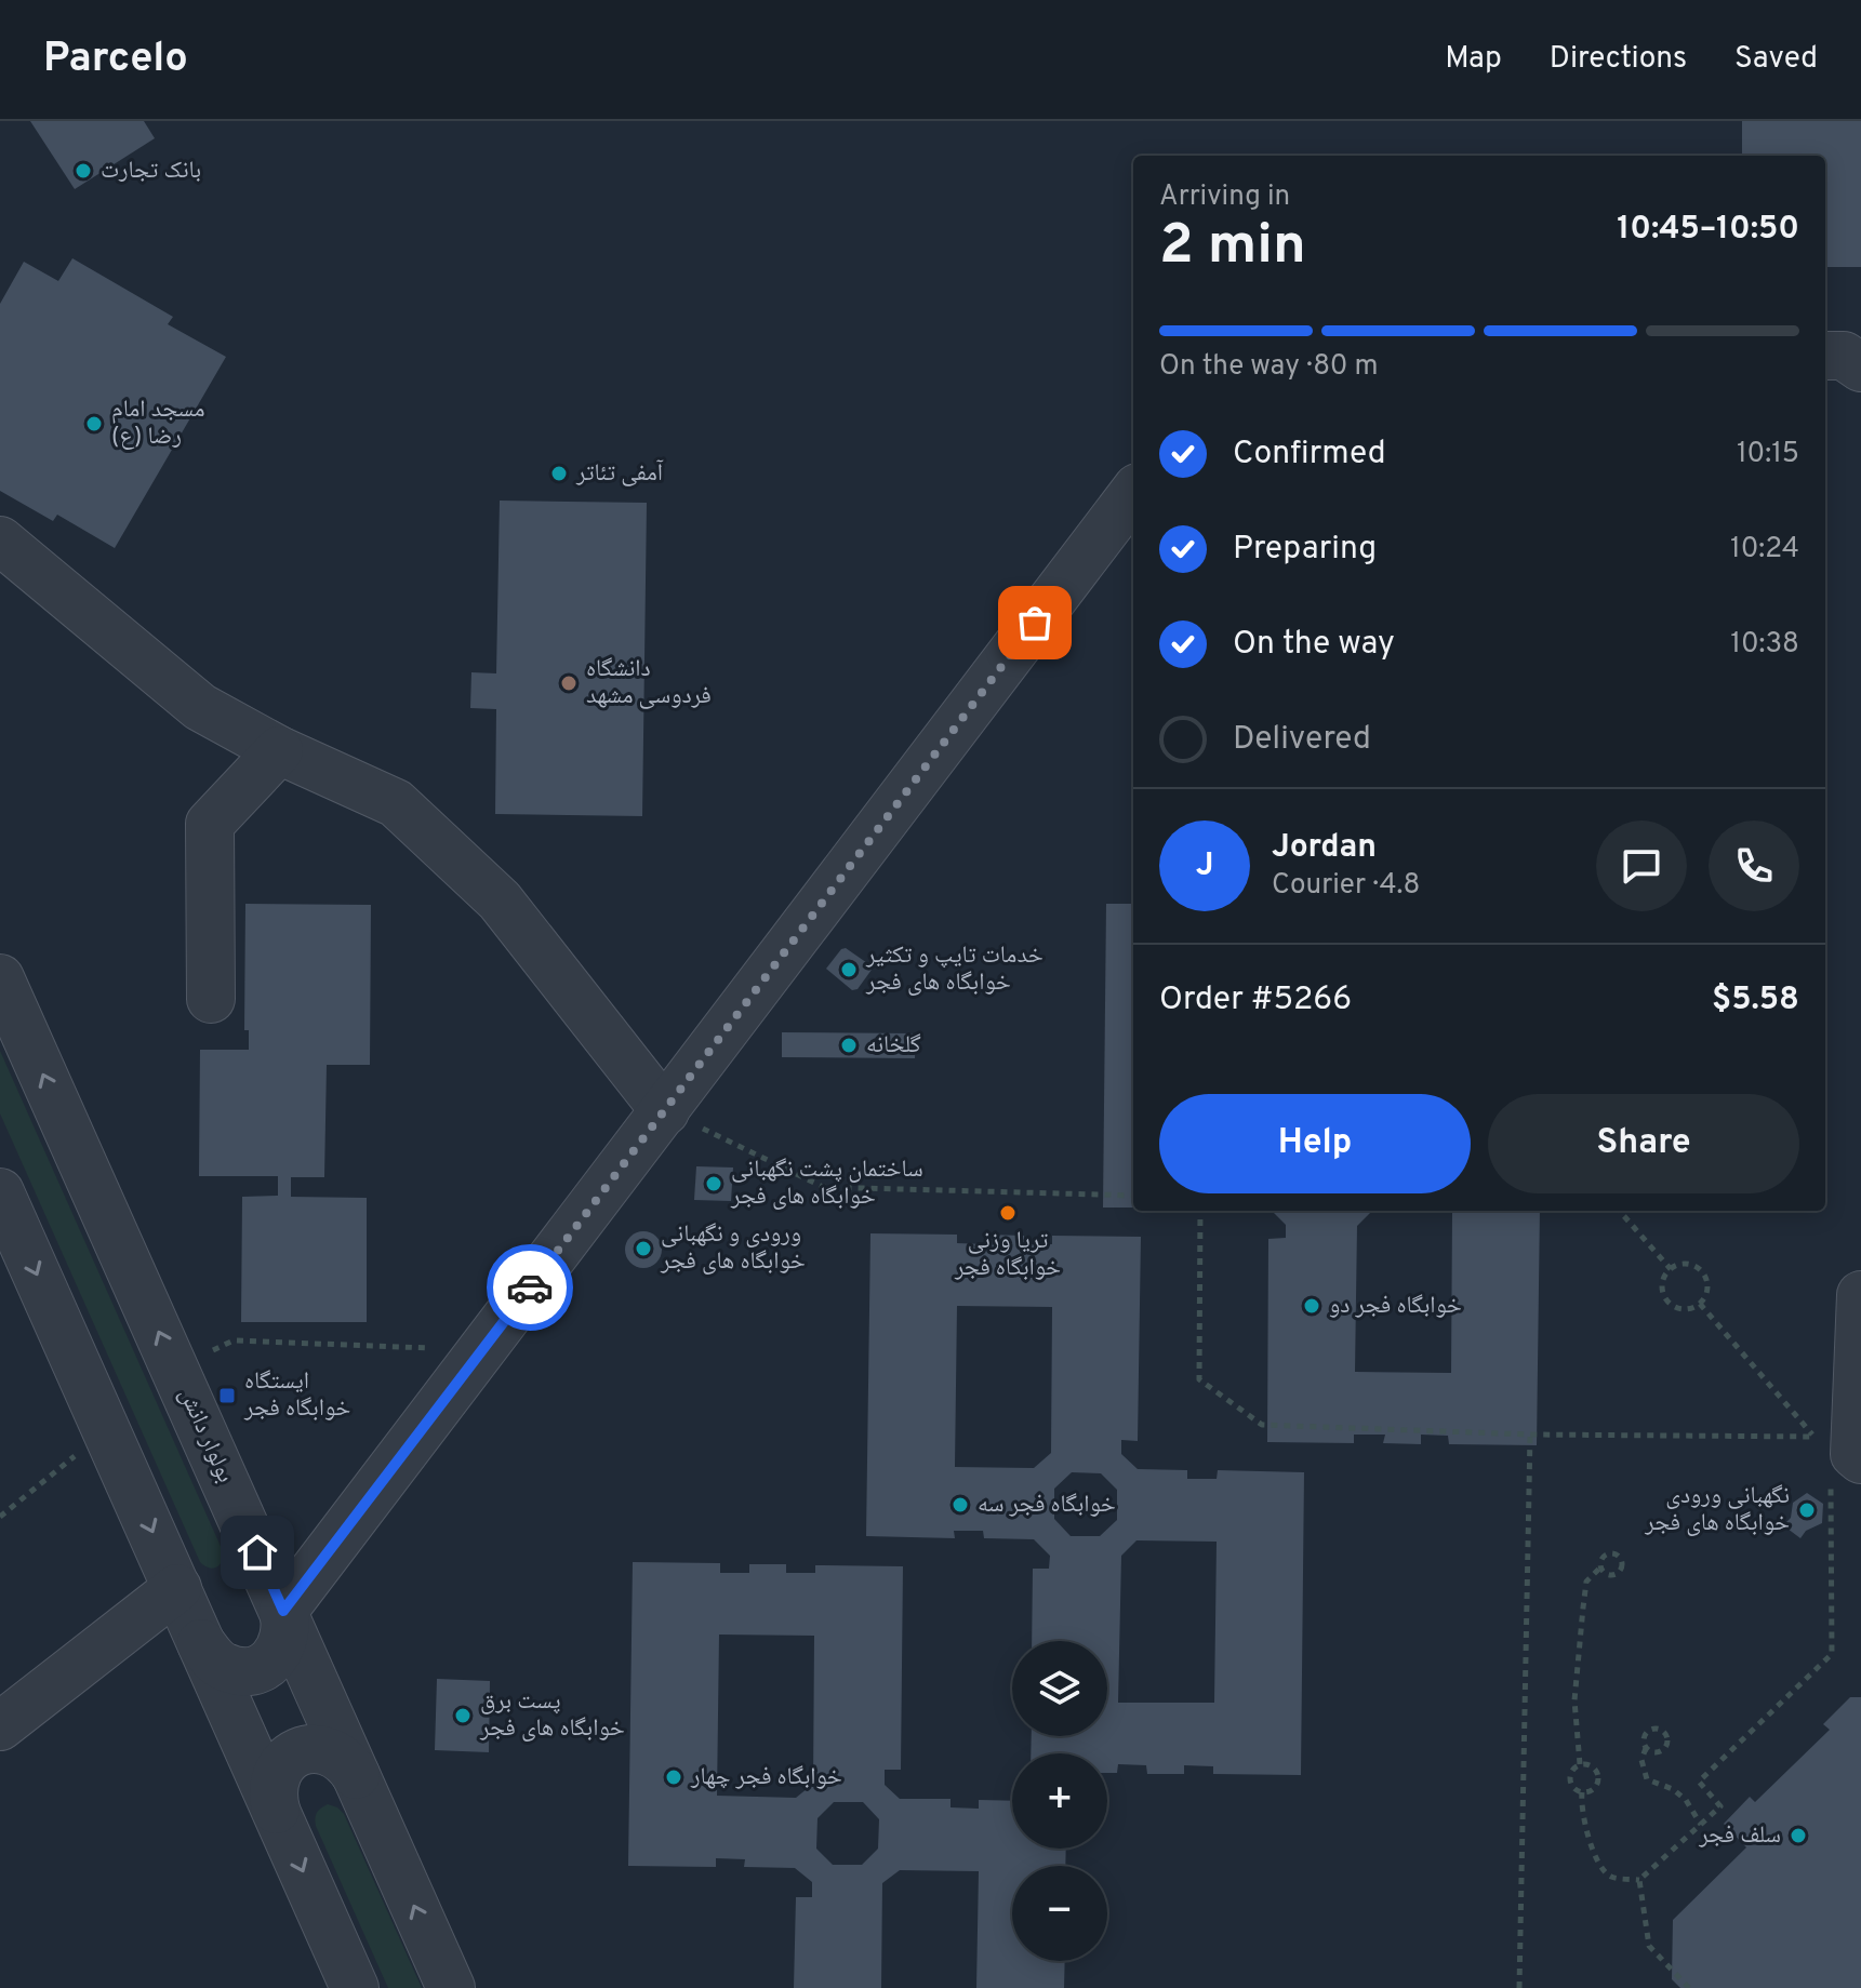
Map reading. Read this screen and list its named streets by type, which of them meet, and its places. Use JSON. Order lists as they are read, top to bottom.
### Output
{
  "streets": {
    "lane": ["بولوار دانش"]
  },
  "places": {
    "other": [
      "بانک تجارت",
      "مسجد امام رضا (ع)",
      "آمفی تئاتر",
      "دانشگاه فردوسی مشهد",
      "خدمات تایپ و تکثیر خوابگاه های فجر",
      "گلخانه",
      "ساختمان پشت نگهبانی خوابگاه های فجر",
      "تریا وزنی خوابگاه فجر",
      "ورودی و نگهبانی خوابگاه های فجر",
      "خوابگاه فجر دو",
      "خوابگاه فجر سه",
      "نگهبانی ورودی خوابگاه های فجر",
      "پست برق خوابگاه های فجر",
      "خوابگاه فجر چهار",
      "سلف فجر"
    ],
    "transit": ["ایستگاه خوابگاه فجر"]
  },
  "page": {
    "header": "Parcelo",
    "nav": ["Map", "Directions", "Saved"],
    "heading": ["2 min", "Arriving in", "10:45–10:50"],
    "panel": [
      "Jordan",
      "Courier · 4.8",
      "Order #5266",
      "$5.58"
    ],
    "bar": "On the way · 80 m",
    "list": [
      ["Confirmed", "10:15"],
      ["Preparing", "10:24"],
      ["On the way", "10:38"],
      "Delivered"
    ],
    "round": "J",
    "buttons": ["Help", "Share"],
    "map_buttons": ["+", "−"]
  }
}
